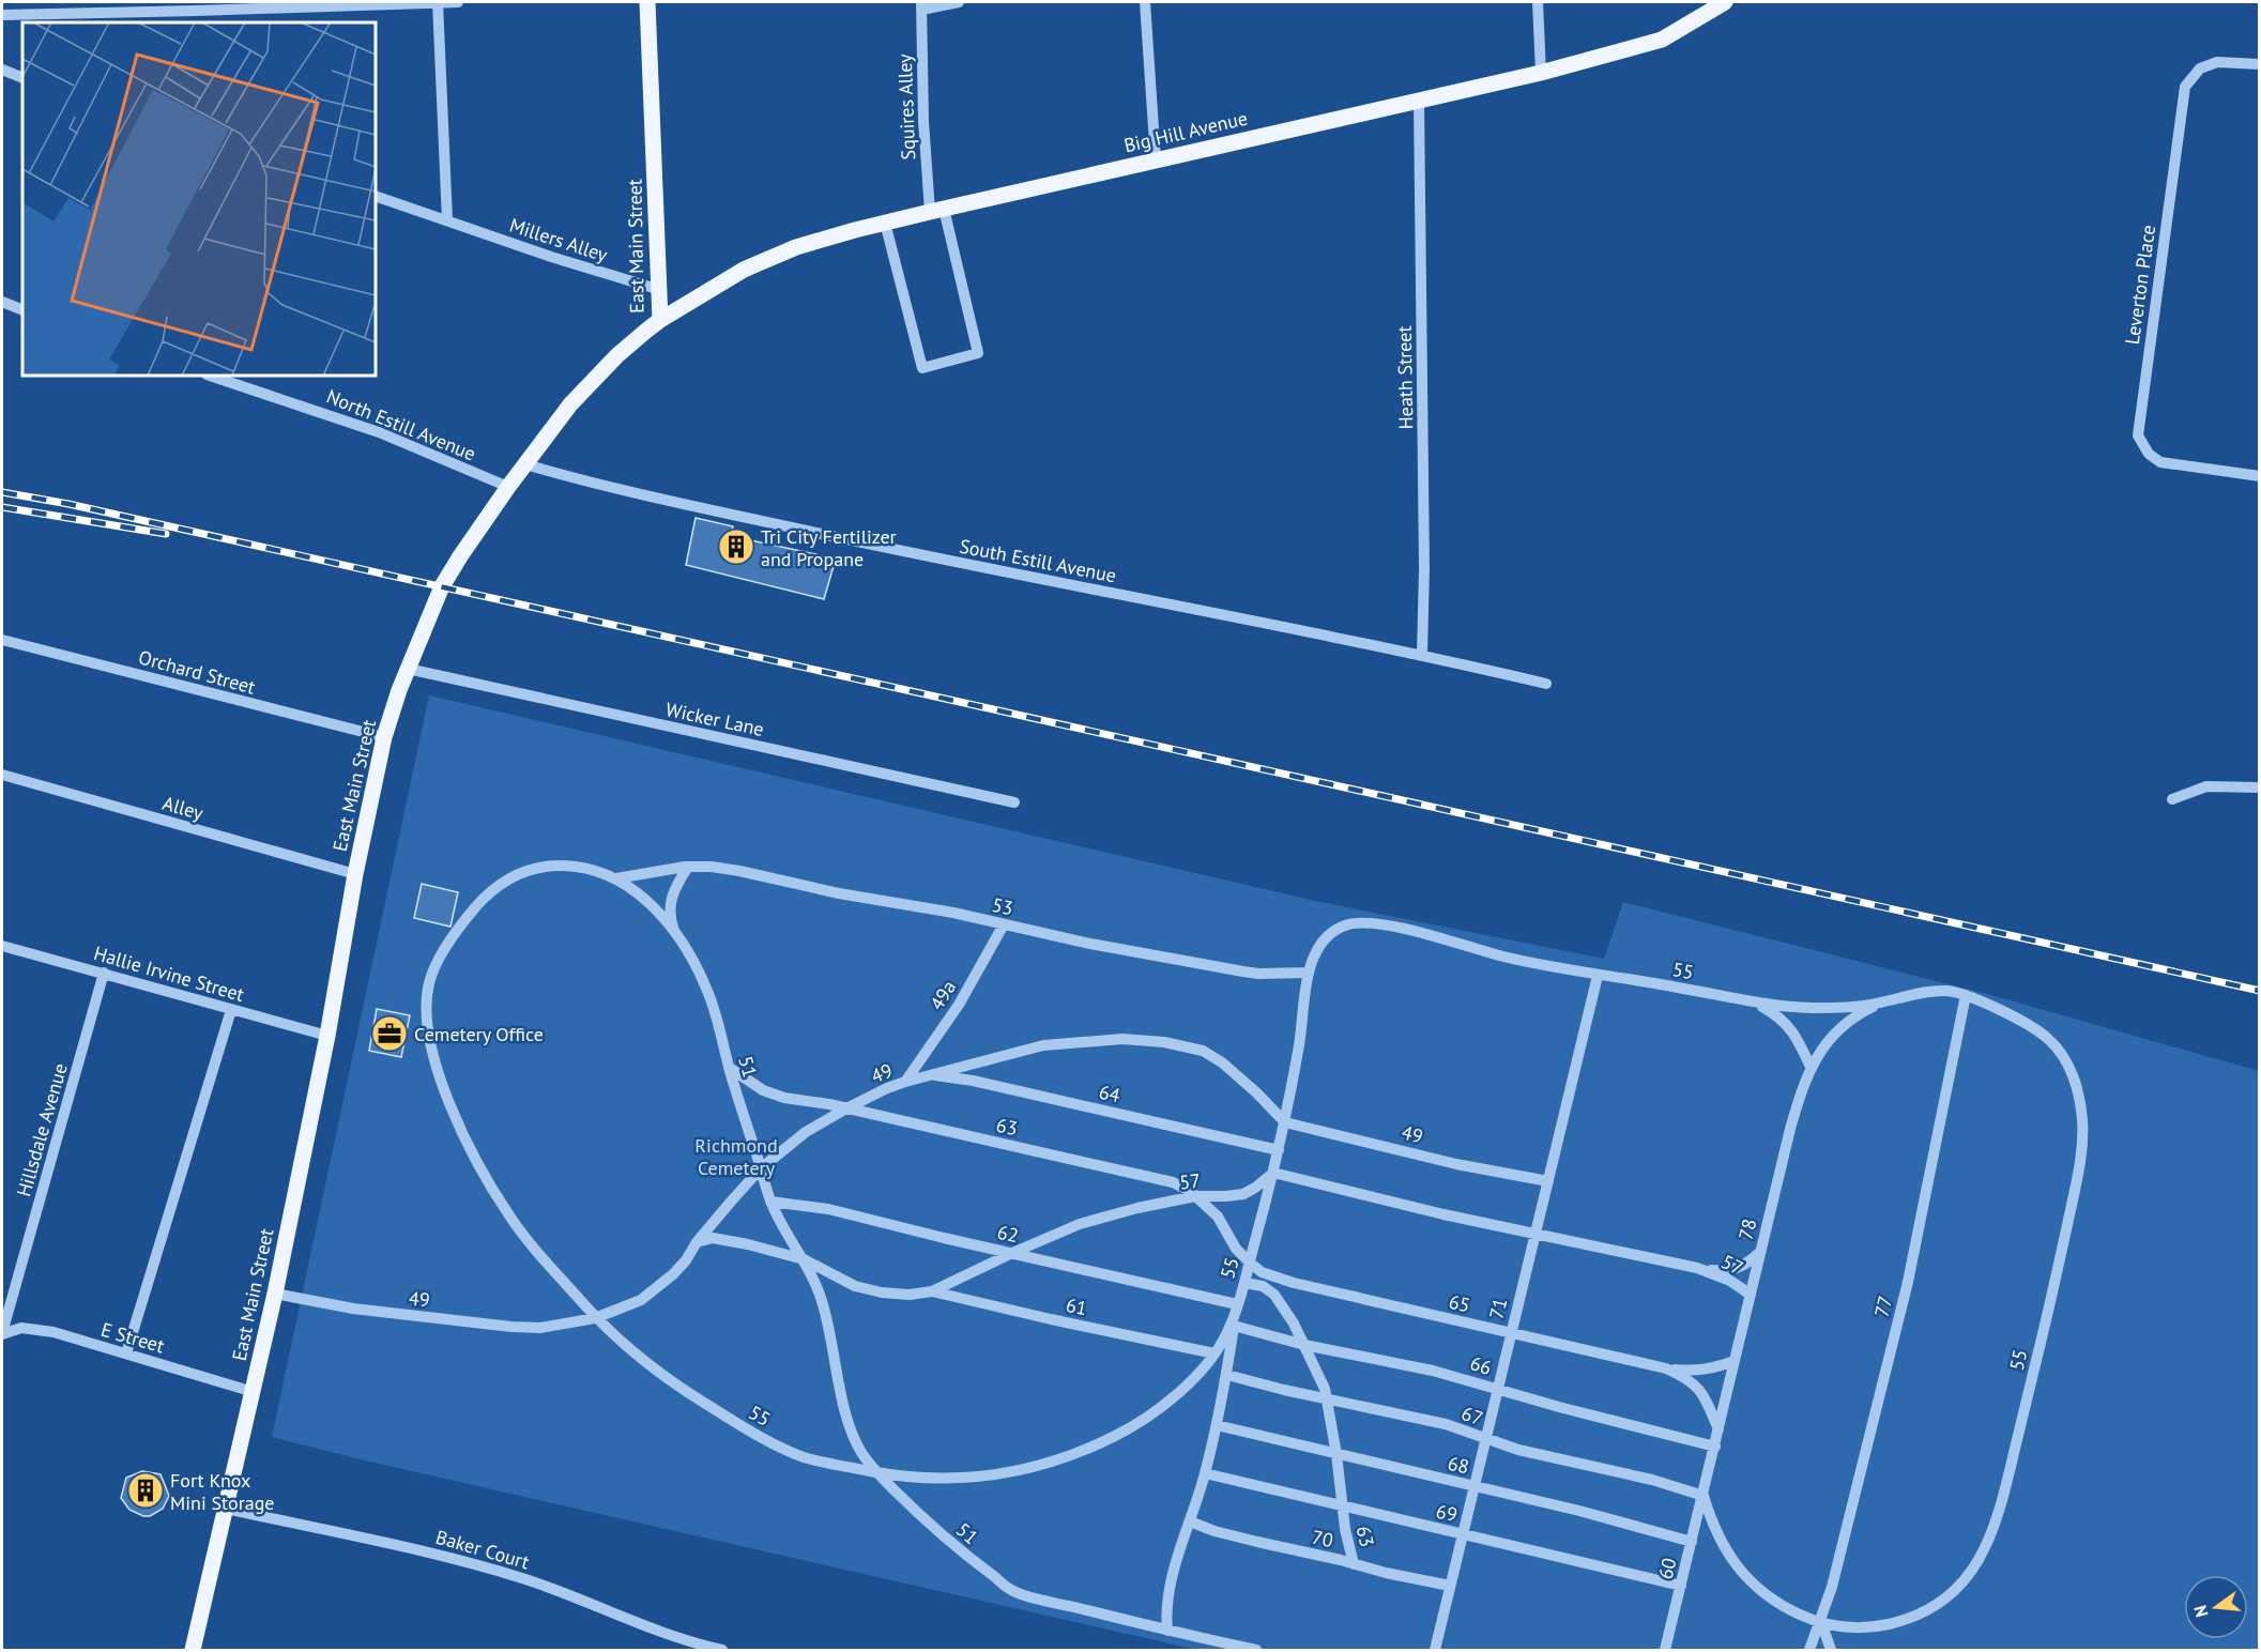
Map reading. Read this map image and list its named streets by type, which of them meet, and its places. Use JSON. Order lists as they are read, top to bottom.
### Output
{
  "streets": {
    "main road": ["Big Hill Avenue", "East Main Street"],
    "street": [
      "Squires Alley",
      "Millers Alley",
      "Leverton Place",
      "Heath Street",
      "North Estill Avenue",
      "South Estill Avenue",
      "Orchard Street",
      "Wicker Lane",
      "Alley",
      "53",
      "55",
      "Hallie Irvine Street",
      "49a",
      "51",
      "49",
      "64",
      "63",
      "Hillsdale Avenue",
      "57",
      "78",
      "62",
      "65",
      "61",
      "77",
      "71",
      "E Street",
      "66",
      "67",
      "68",
      "69",
      "70",
      "Baker Court",
      "60"
    ]
  },
  "crossings": [
    ["Squires Alley", "Big Hill Avenue"],
    ["Big Hill Avenue", "East Main Street"],
    ["Big Hill Avenue", "Heath Street"],
    ["Millers Alley", "East Main Street"],
    ["East Main Street", "North Estill Avenue"],
    ["East Main Street", "South Estill Avenue"],
    ["East Main Street", "Orchard Street"],
    ["East Main Street", "Wicker Lane"],
    ["East Main Street", "Alley"],
    ["East Main Street", "Hallie Irvine Street"],
    ["East Main Street", "49"],
    ["East Main Street", "E Street"],
    ["East Main Street", "Baker Court"],
    ["Heath Street", "South Estill Avenue"],
    ["53", "55"],
    ["53", "49a"],
    ["53", "51"],
    ["55", "51"],
    ["55", "49"],
    ["55", "64"],
    ["55", "63"],
    ["55", "57"],
    ["55", "78"],
    ["55", "62"],
    ["55", "65"],
    ["55", "61"],
    ["55", "77"],
    ["55", "71"],
    ["55", "67"],
    ["55", "60"],
    ["Hallie Irvine Street", "Hillsdale Avenue"],
    ["49a", "49"],
    ["51", "49"],
    ["51", "63"],
    ["51", "57"],
    ["51", "62"],
    ["49", "64"],
    ["49", "63"],
    ["49", "57"],
    ["49", "71"],
    ["63", "57"],
    ["63", "65"],
    ["63", "66"],
    ["63", "67"],
    ["63", "68"],
    ["63", "69"],
    ["63", "70"],
    ["Hillsdale Avenue", "E Street"],
    ["57", "78"],
    ["57", "62"],
    ["57", "61"],
    ["57", "71"],
    ["78", "65"],
    ["78", "66"],
    ["78", "67"],
    ["78", "60"],
    ["65", "71"],
    ["71", "66"],
    ["71", "67"],
    ["71", "68"],
    ["71", "69"],
    ["71", "70"],
    ["67", "60"],
    ["68", "60"],
    ["69", "60"]
  ],
  "parks": ["Richmond Cemetery"],
  "places": {
    "building": ["Tri City Fertilizer and Propane", "Fort Knox Mini Storage"],
    "office": ["Cemetery Office"]
  },
  "north": "left"
}
